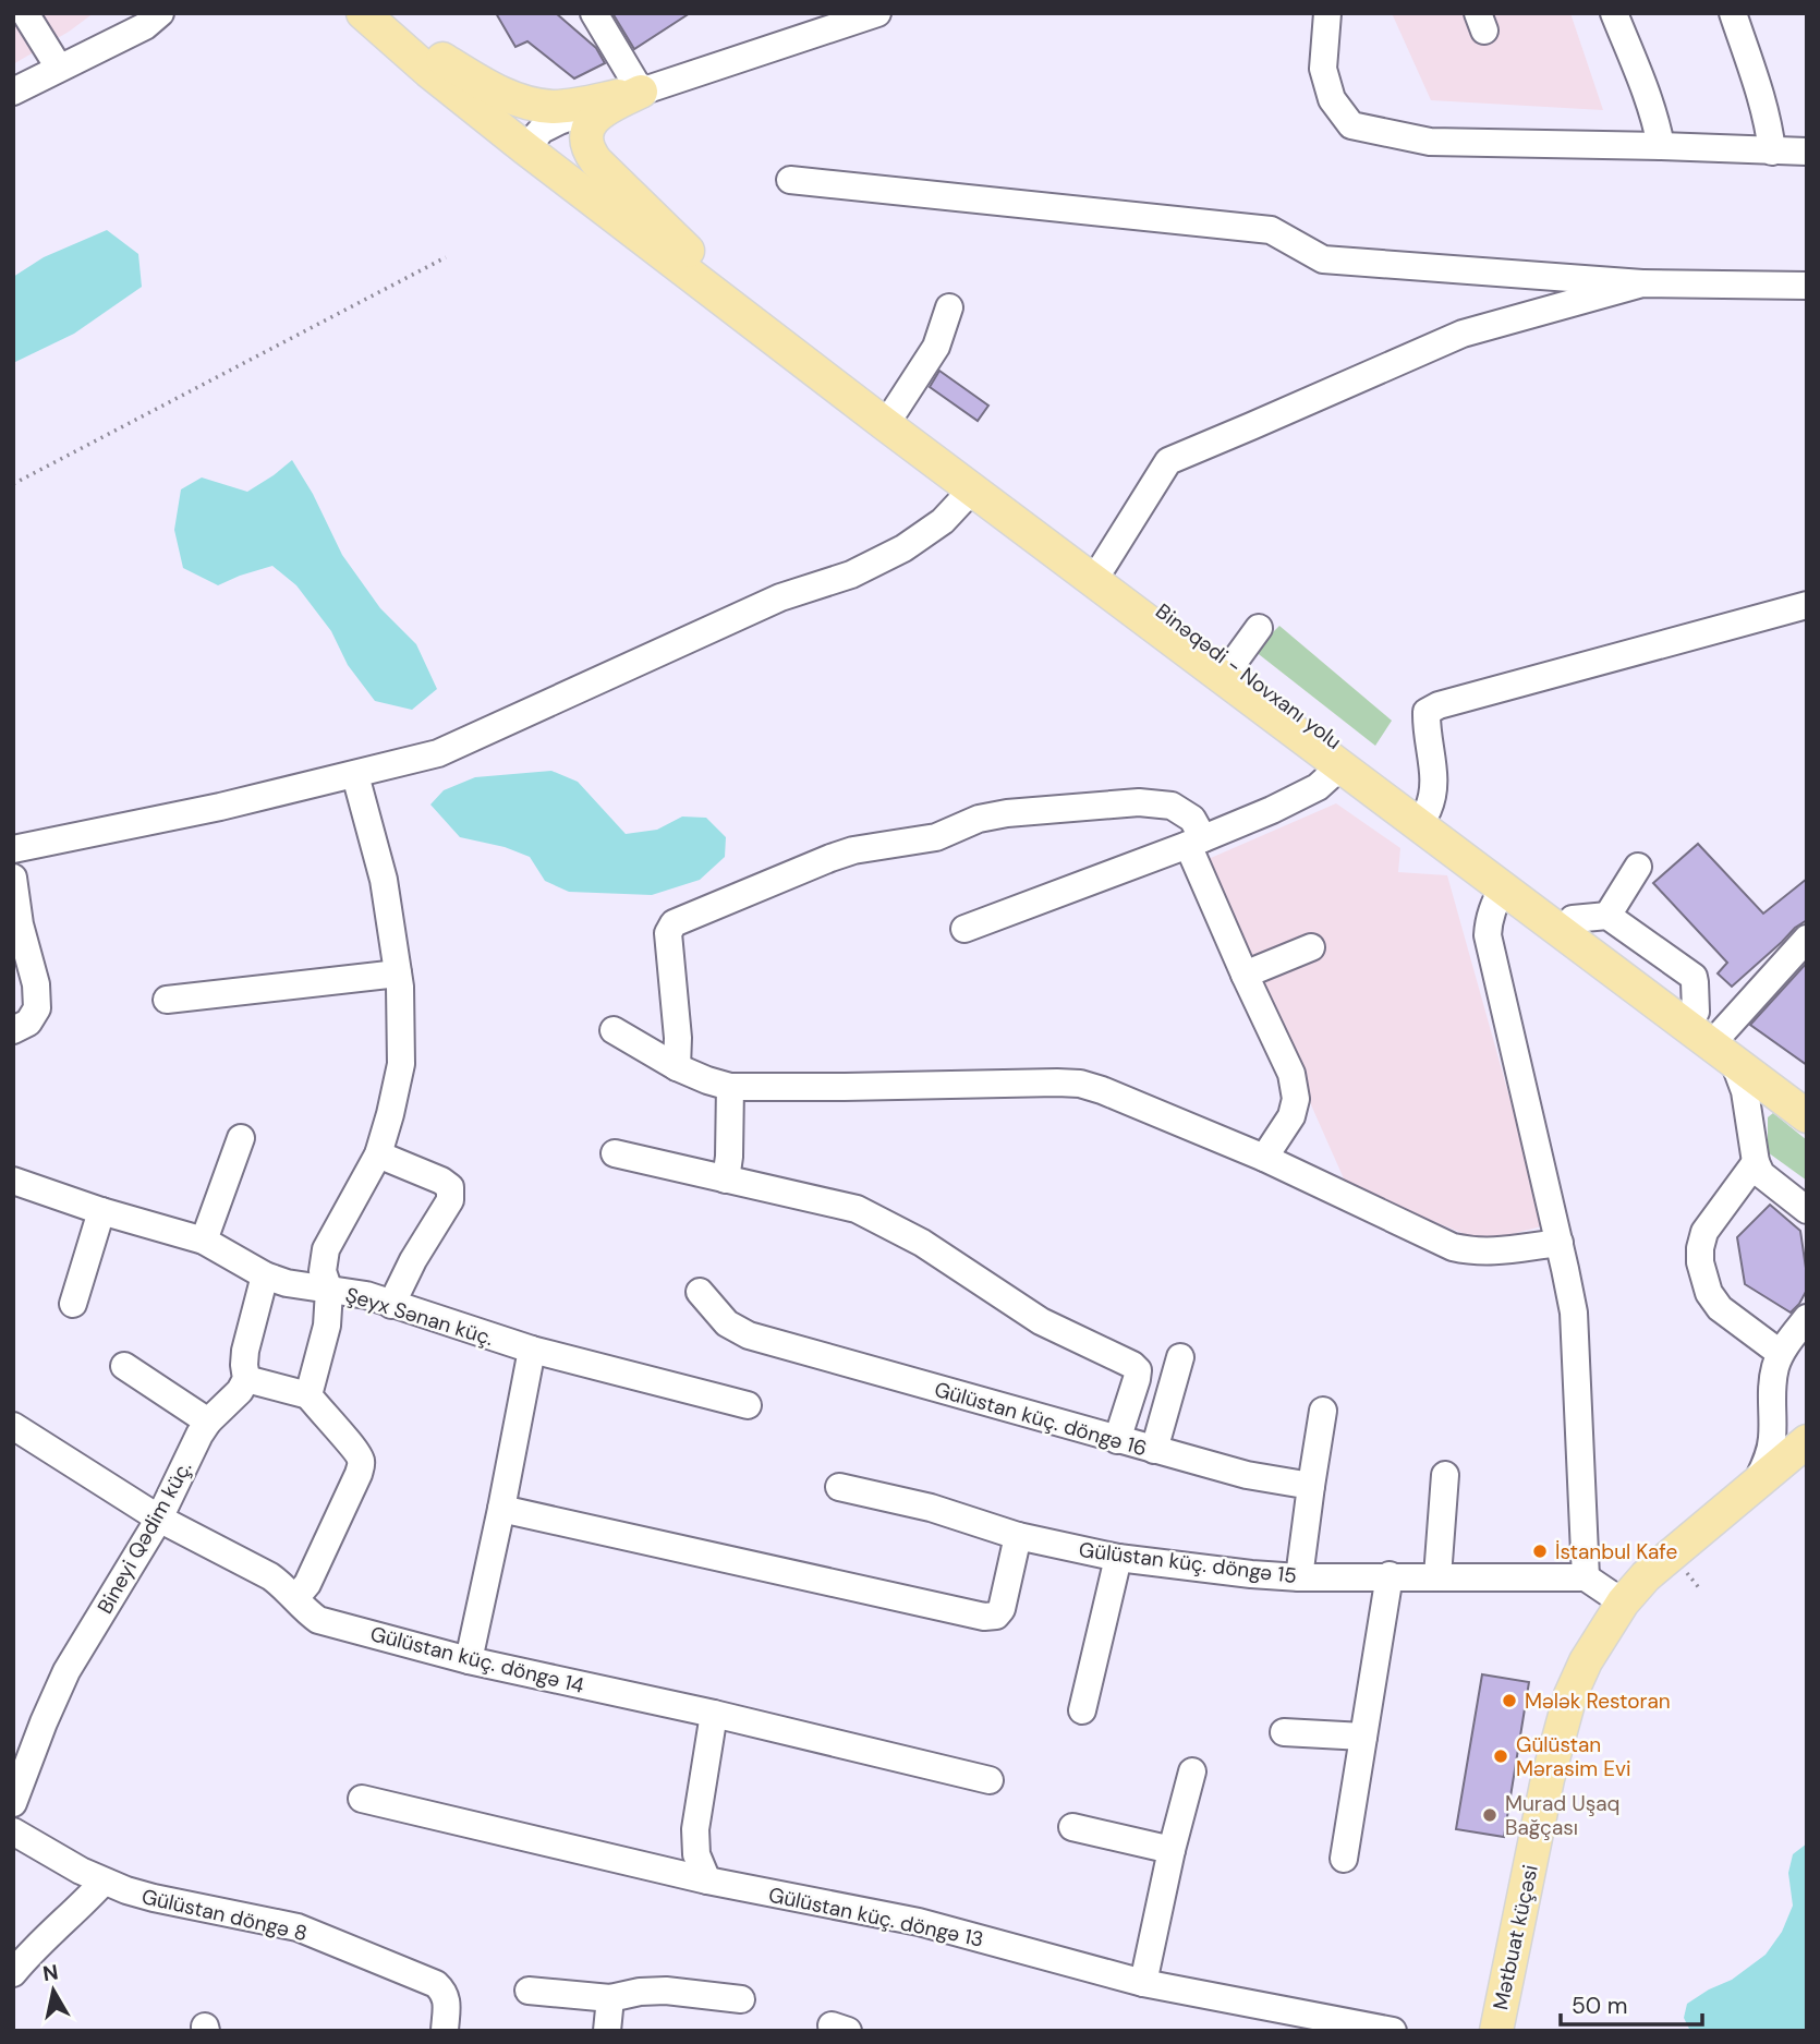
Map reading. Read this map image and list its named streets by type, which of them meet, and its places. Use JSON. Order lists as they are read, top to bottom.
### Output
{
  "streets": {
    "main road": ["Binəqədi - Novxanı yolu", "Mətbuat küçəsi"],
    "street": [
      "Şeyx Sənan küç.",
      "Gülüstan küç. döngə 16",
      "Bineyi Qədim küç.",
      "Gülüstan küç. döngə 15",
      "Gülüstan küç. döngə 14",
      "Gülüstan döngə 8",
      "Gülüstan küç. döngə 13"
    ]
  },
  "crossings": [
    ["Bineyi Qədim küç.", "Gülüstan küç. döngə 14"]
  ],
  "places": [
    "İstanbul Kafe",
    "Mələk Restoran",
    "Gülüstan Mərasim Evi",
    "Murad Uşaq Bağçası"
  ],
  "scale_bar": "50 m",
  "north": "top"
}
